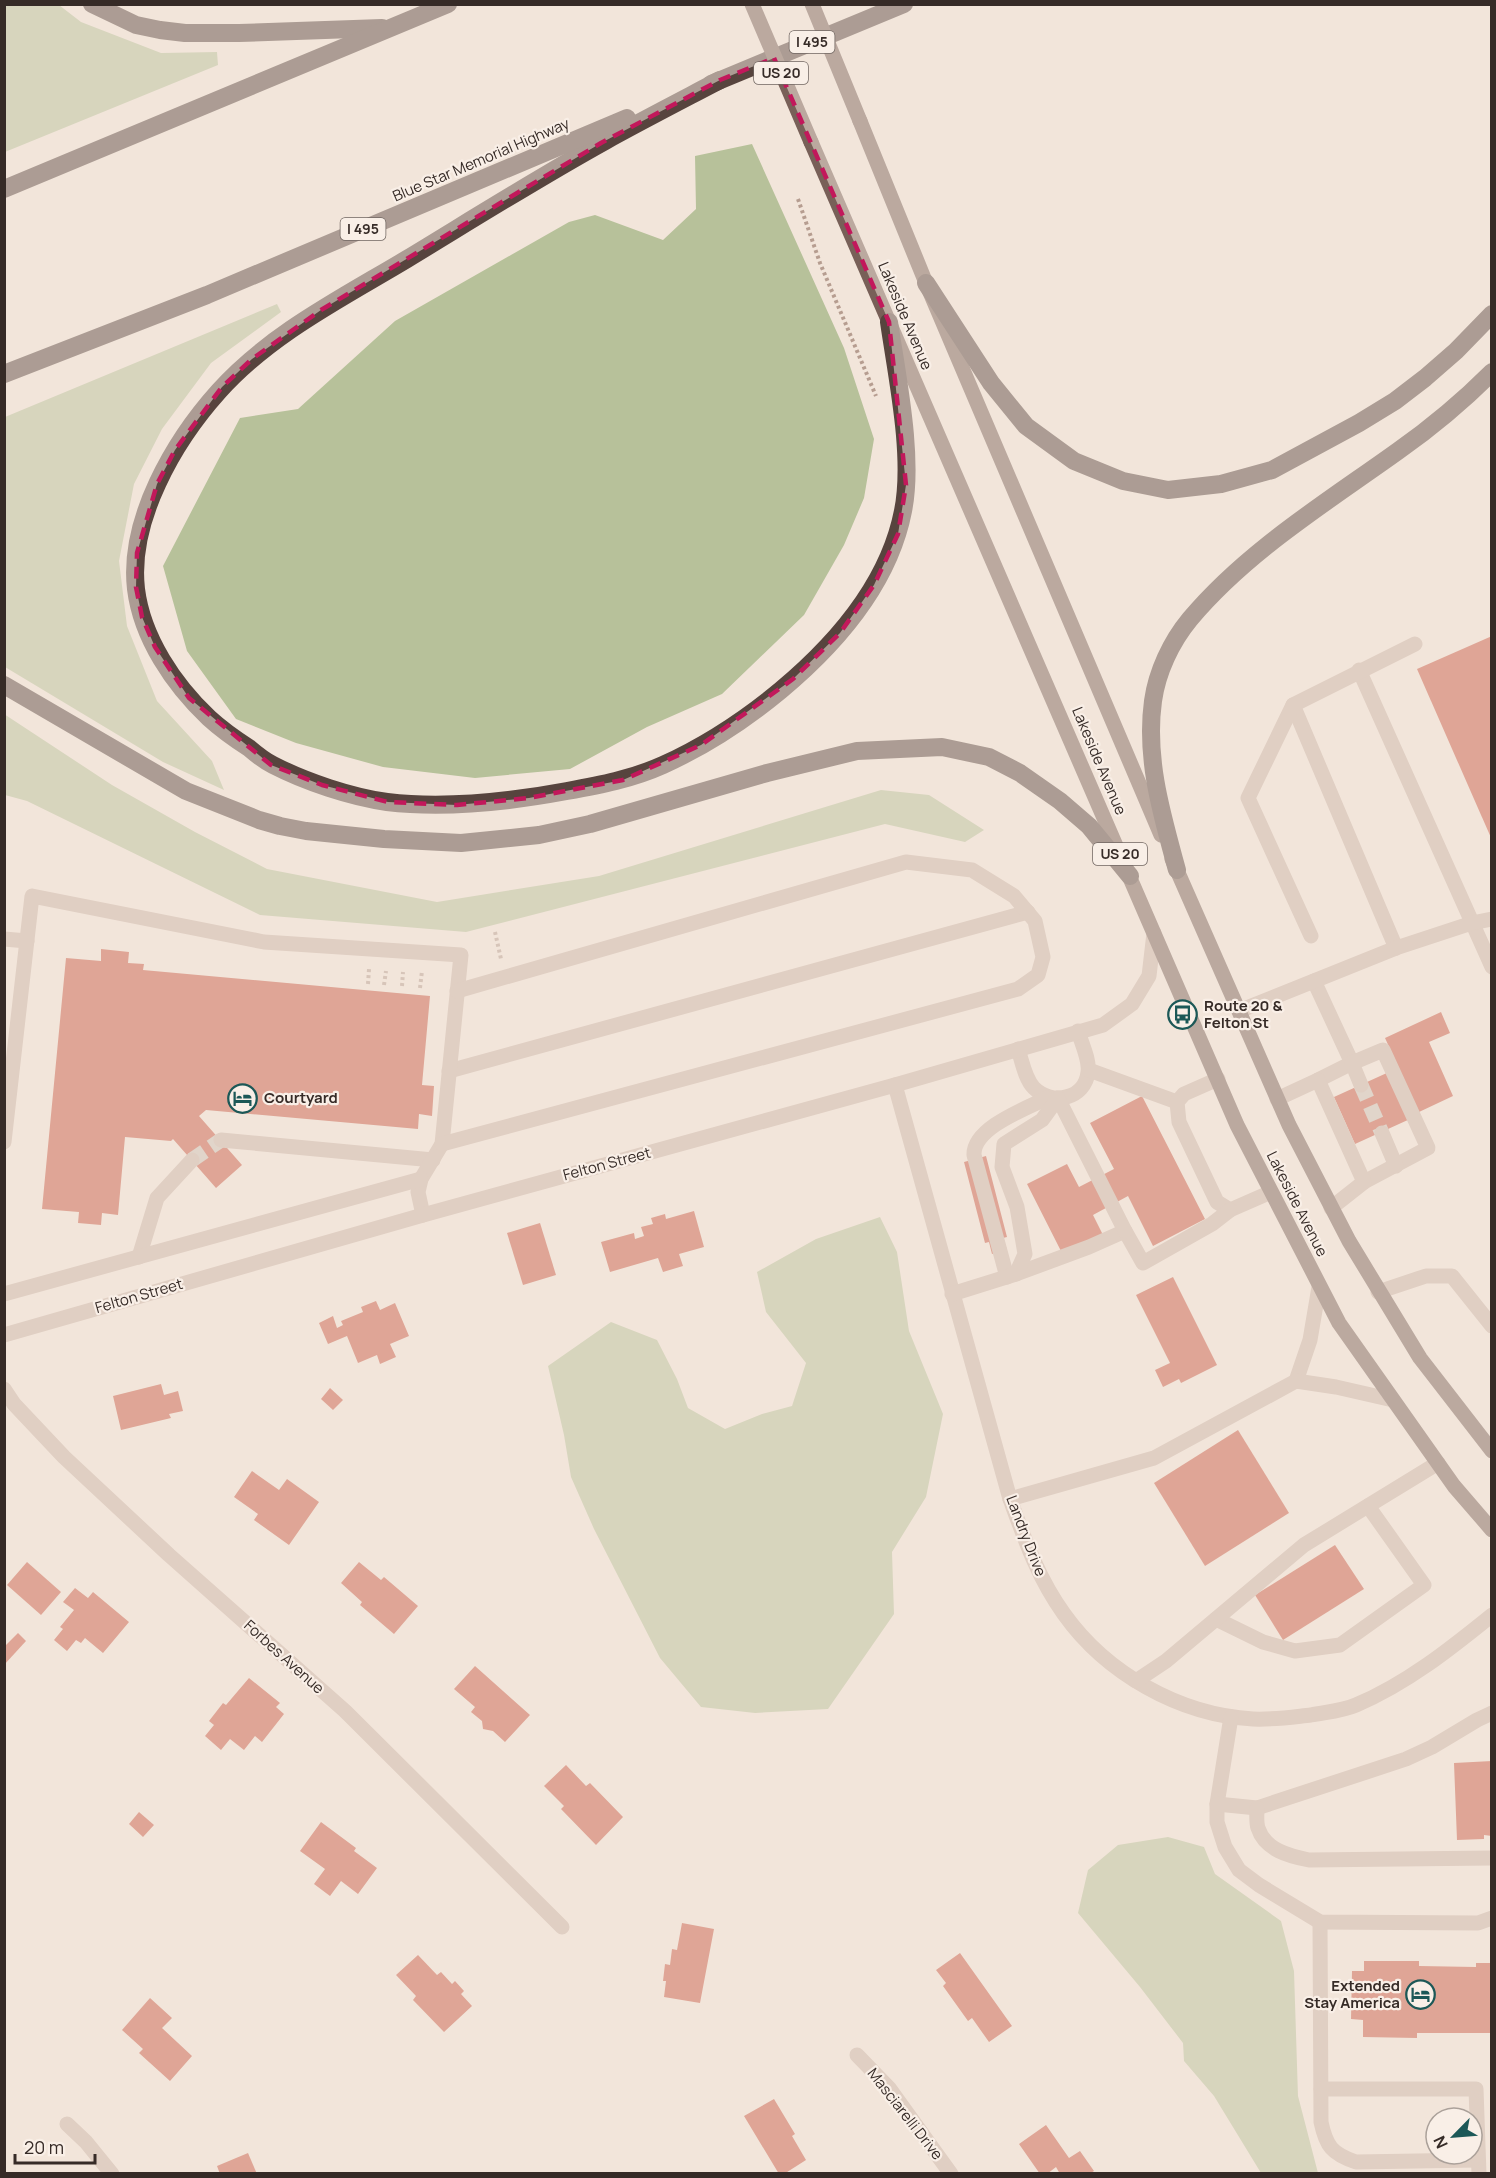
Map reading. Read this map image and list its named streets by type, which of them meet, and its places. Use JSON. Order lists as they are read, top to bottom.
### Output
{
  "streets": {
    "highway": ["I 495", "Blue Star Memorial Highway"],
    "main road": ["US 20", "Lakeside Avenue"],
    "street": [
      "Felton Street",
      "Landry Drive",
      "Forbes Avenue",
      "Masciarelli Drive"
    ]
  },
  "crossings": [
    ["Lakeside Avenue", "Felton Street"],
    ["Felton Street", "Landry Drive"]
  ],
  "places": {
    "bus stop": ["Route 20 & Felton St"],
    "hotel": ["Courtyard", "Extended Stay America"]
  },
  "scale_bar": "20 m",
  "north": "bottom left"
}
